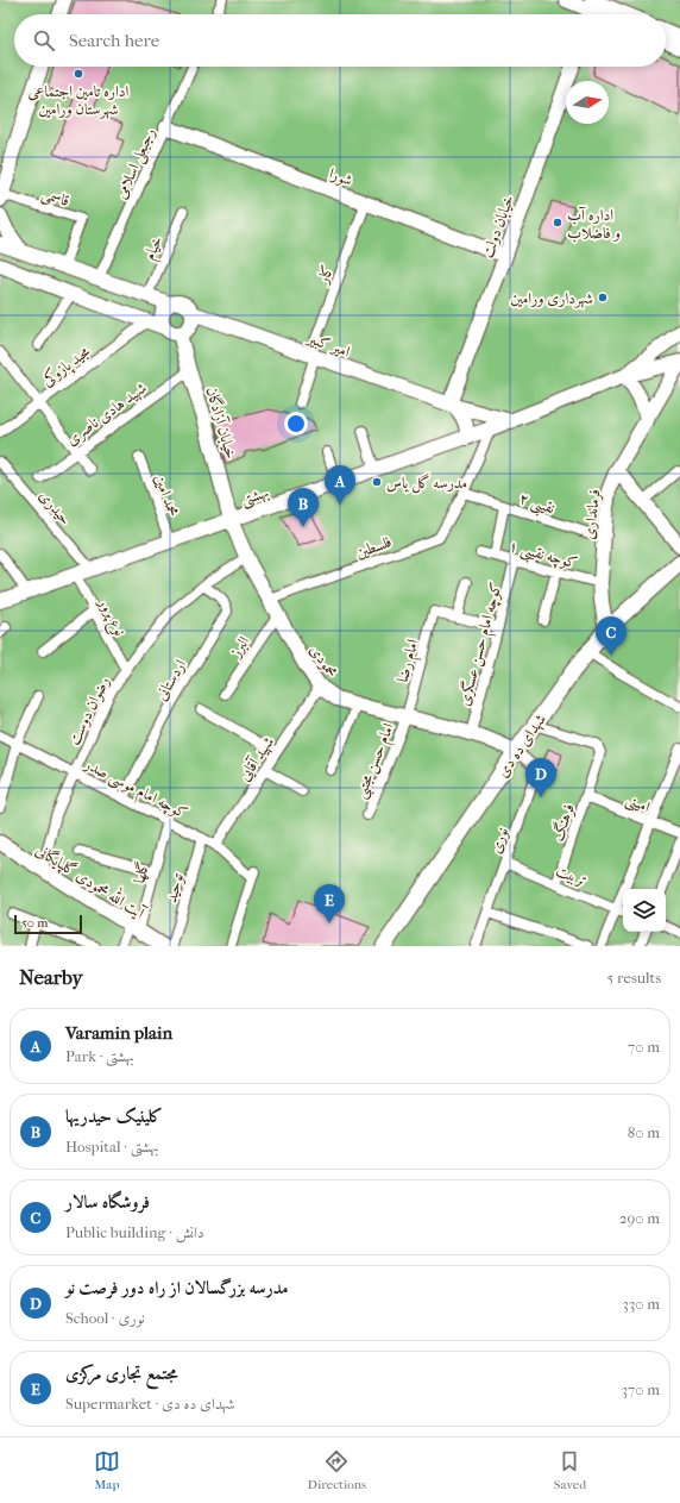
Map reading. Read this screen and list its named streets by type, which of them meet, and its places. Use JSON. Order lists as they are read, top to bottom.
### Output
{
  "streets": {
    "main road": ["شهدای ده دی"],
    "street": [
      "رجبعلی اسلامی",
      "شورا",
      "قاسمی",
      "خیابان دولت",
      "خیام",
      "کار",
      "امیر کبیر",
      "مجید پازوکی",
      "شهید هادی ناصری",
      "خیابان آزادگان",
      "محمد امین",
      "بهشتی",
      "نقیبی ۲",
      "حیدری",
      "فرمانداری",
      "فلسطین",
      "کوچه نقیبی ۱",
      "نوع پرور",
      "کوچه امام حسن عسگری",
      "البرز",
      "محمودی",
      "امام رضا",
      "اردستانی",
      "رضوان دوست",
      "شهید آقایی",
      "امام حسن مجتبی",
      "کوچه امام موسی صدر",
      "امینی",
      "فرهنگ",
      "نوری",
      "گلها",
      "تربیت",
      "آیت الله محمودی گلپایگانی",
      "توحید"
    ]
  },
  "crossings": [
    ["رجبعلی اسلامی", "شورا"],
    ["شورا", "خیابان دولت"],
    ["شورا", "کار"],
    ["خیابان دولت", "امیر کبیر"],
    ["کار", "امیر کبیر"],
    ["امیر کبیر", "خیابان آزادگان"],
    ["امیر کبیر", "بهشتی"],
    ["شهید هادی ناصری", "خیابان آزادگان"],
    ["خیابان آزادگان", "بهشتی"],
    ["خیابان آزادگان", "محمودی"],
    ["محمد امین", "بهشتی"],
    ["بهشتی", "حیدری"],
    ["بهشتی", "فلسطین"],
    ["بهشتی", "نوع پرور"],
    ["بهشتی", "محمودی"],
    ["نقیبی ۲", "فرمانداری"],
    ["نقیبی ۲", "فلسطین"],
    ["فرمانداری", "کوچه نقیبی ۱"],
    ["فرمانداری", "شهدای ده دی"],
    ["فلسطین", "محمودی"],
    ["کوچه نقیبی ۱", "کوچه امام حسن عسگری"],
    ["نوع پرور", "رضوان دوست"],
    ["کوچه امام حسن عسگری", "محمودی"],
    ["البرز", "محمودی"],
    ["محمودی", "امام رضا"],
    ["محمودی", "رضوان دوست"],
    ["محمودی", "شهدای ده دی"],
    ["محمودی", "شهید آقایی"],
    ["محمودی", "امام حسن مجتبی"],
    ["محمودی", "نوری"],
    ["امام رضا", "امام حسن مجتبی"],
    ["اردستانی", "رضوان دوست"],
    ["اردستانی", "کوچه امام موسی صدر"],
    ["رضوان دوست", "کوچه امام موسی صدر"],
    ["رضوان دوست", "آیت الله محمودی گلپایگانی"],
    ["شهدای ده دی", "فرهنگ"],
    ["شهدای ده دی", "نوری"],
    ["شهید آقایی", "کوچه امام موسی صدر"],
    ["کوچه امام موسی صدر", "گلها"],
    ["کوچه امام موسی صدر", "توحید"],
    ["امینی", "فرهنگ"],
    ["فرهنگ", "تربیت"],
    ["نوری", "تربیت"],
    ["گلها", "آیت الله محمودی گلپایگانی"]
  ],
  "places": [
    "اداره تامین اجتماعی شهرستان ورامین",
    "اداره آب و فاضلاب",
    "شهرداری ورامین",
    "مدرسه گل یاس"
  ],
  "scale_bar": "50 m",
  "north": "right",
  "page": {
    "search": "Search here",
    "pins": [
      "A",
      "B",
      "C",
      "D",
      "E"
    ],
    "scale": "50 m",
    "heading": ["Nearby", "5 results"],
    "list": [
      {
        "mark": "A",
        "name": "Varamin plain",
        "note": "Park · بهشتی",
        "value": "70 m"
      },
      {
        "mark": "B",
        "name": "کلینیک حیدریها",
        "note": "Hospital · بهشتی",
        "value": "80 m"
      },
      {
        "mark": "C",
        "name": "فروشگاه سالار",
        "note": "Public building · دانش",
        "value": "290 m"
      },
      {
        "mark": "D",
        "name": "مدرسه بزرگسالان از راه دور فرصت نو",
        "note": "School · نوری",
        "value": "330 m"
      },
      {
        "mark": "E",
        "name": "مجتمع تجاری مرکزی",
        "note": "Supermarket · شهدای ده دی",
        "value": "370 m"
      }
    ],
    "nav": ["Map", "Directions", "Saved"]
  }
}
